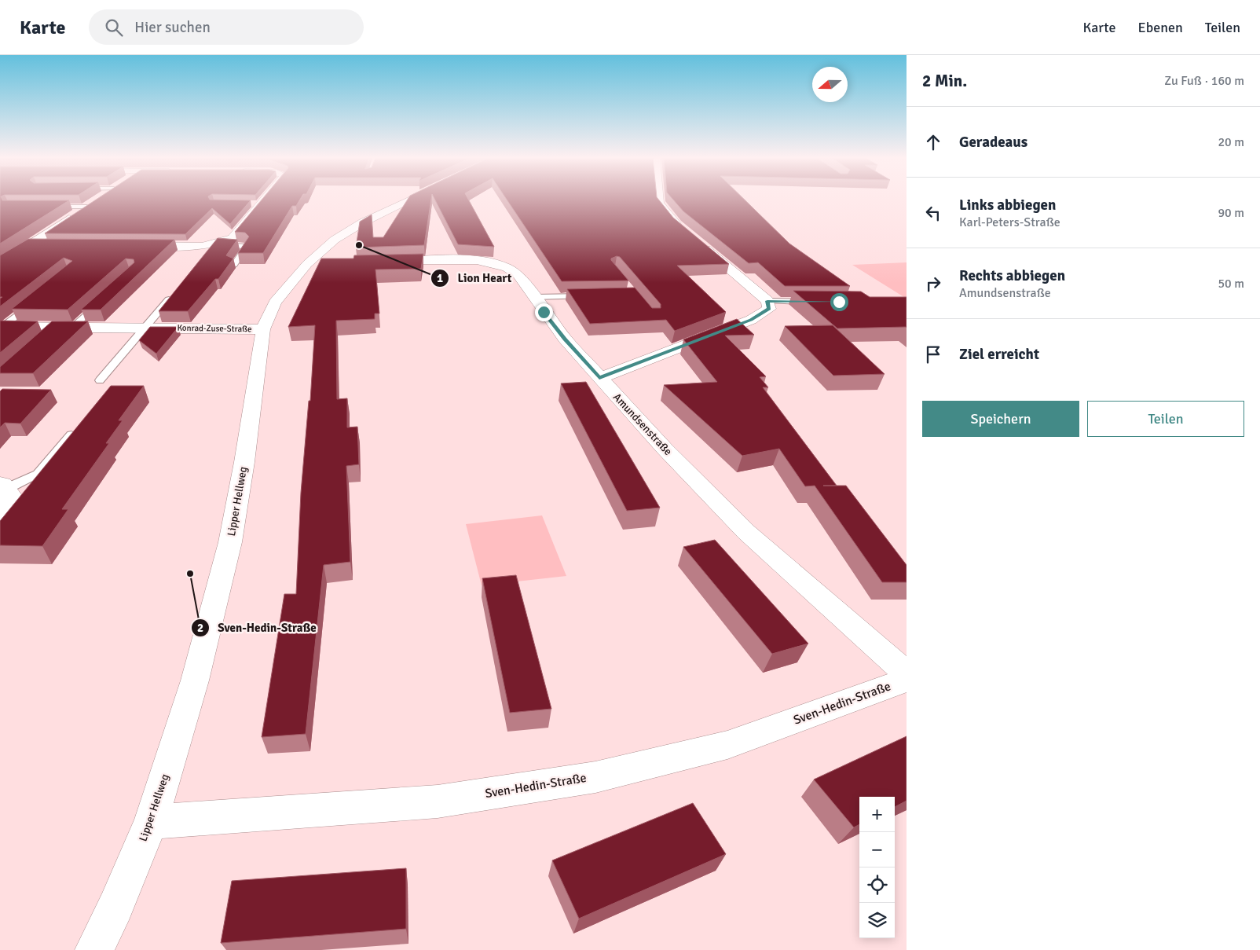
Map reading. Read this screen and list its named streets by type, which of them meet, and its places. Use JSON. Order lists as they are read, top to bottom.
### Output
{
  "streets": {
    "street": [
      "Konrad-Zuse-Straße",
      "Amundsenstraße",
      "Lipper Hellweg",
      "Sven-Hedin-Straße"
    ]
  },
  "crossings": [
    ["Konrad-Zuse-Straße", "Lipper Hellweg"],
    ["Lipper Hellweg", "Sven-Hedin-Straße"]
  ],
  "places": ["Lion Heart", "Sven-Hedin-Straße"],
  "north": "left",
  "page": {
    "header": "Karte",
    "search": "Hier suchen",
    "nav": ["Karte", "Ebenen", "Teilen"],
    "heading": ["2 Min.", "Zu Fuß · 160 m"],
    "list": [
      ["Geradeaus", "20 m"],
      ["Links abbiegen", "Karl-Peters-Straße", "90 m"],
      ["Rechts abbiegen", "Amundsenstraße", "50 m"],
      "Ziel erreicht"
    ],
    "buttons": ["Speichern", "Teilen"],
    "map_buttons": ["+", "−"]
  }
}
